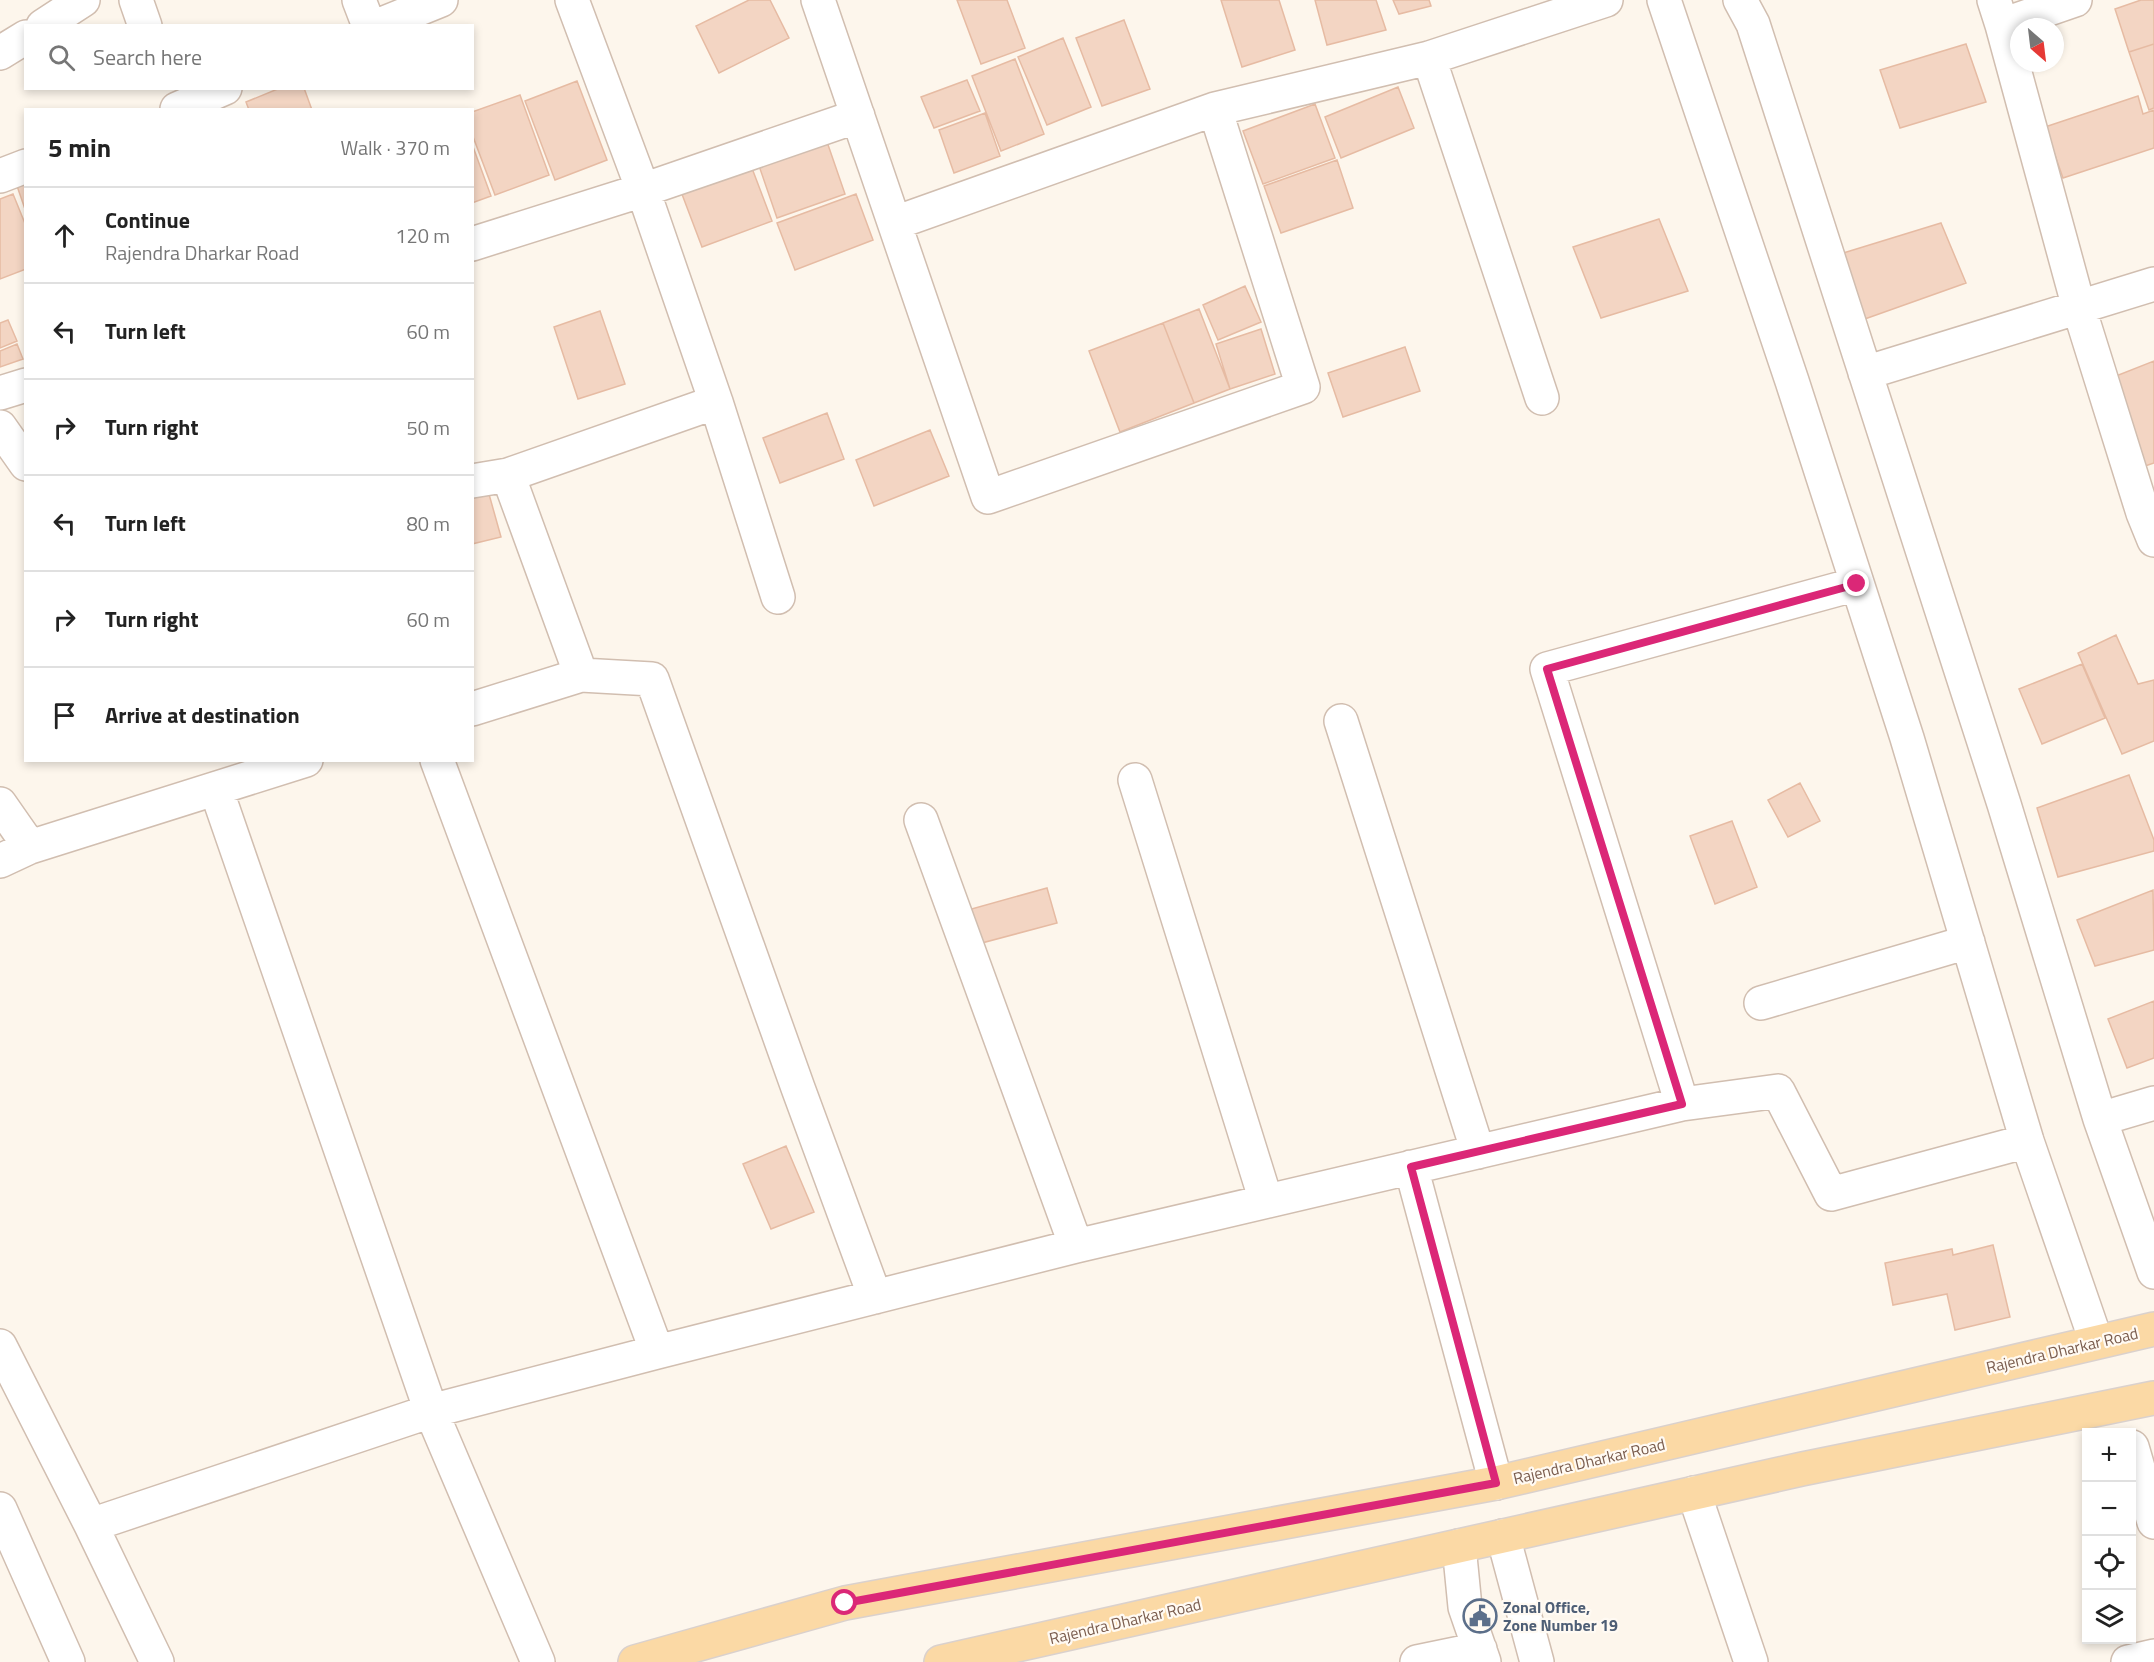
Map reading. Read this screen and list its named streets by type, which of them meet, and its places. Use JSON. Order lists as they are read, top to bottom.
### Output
{
  "streets": {
    "main road": ["Rajendra Dharkar Road"]
  },
  "places": {
    "public building": ["Zonal Office, Zone Number 19"]
  },
  "north": "bottom right",
  "page": {
    "search": "Search here",
    "heading": ["5 min", "Walk · 370 m"],
    "list": [
      ["Continue", "Rajendra Dharkar Road", "120 m"],
      ["Turn left", "60 m"],
      ["Turn right", "50 m"],
      ["Turn left", "80 m"],
      ["Turn right", "60 m"],
      "Arrive at destination"
    ],
    "map_buttons": ["+", "−"]
  }
}
